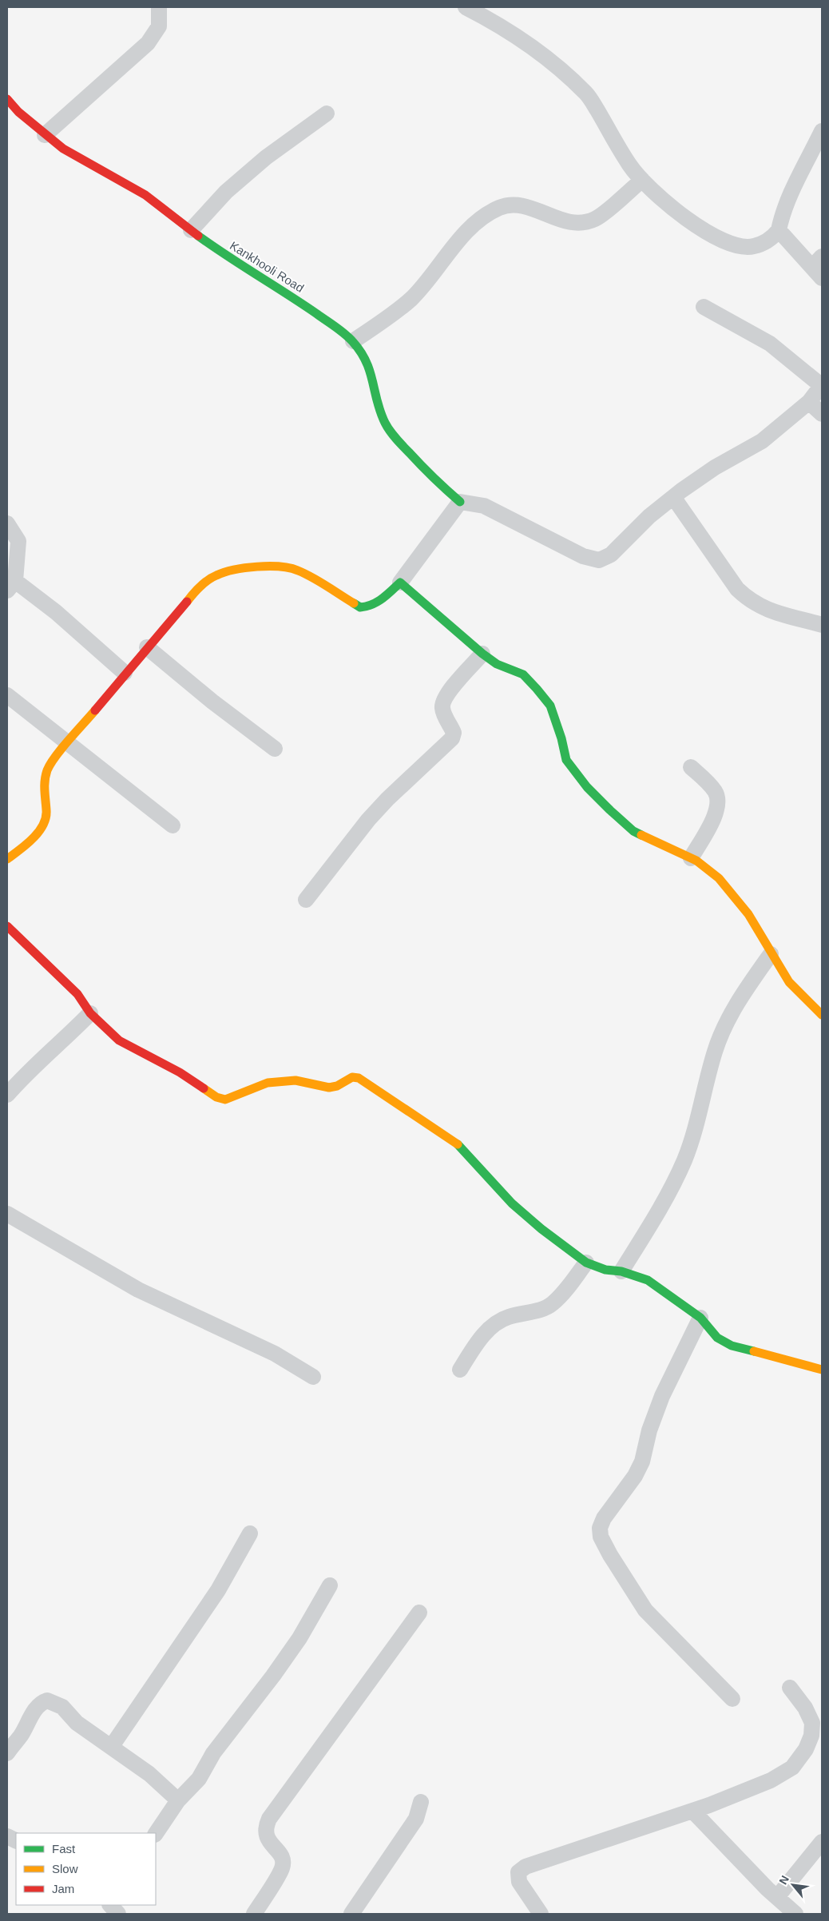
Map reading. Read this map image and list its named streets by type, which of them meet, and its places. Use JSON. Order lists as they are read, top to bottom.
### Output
{
  "streets": {
    "street": ["Kankhooli Road"]
  },
  "legend": ["Fast", "Slow", "Jam"],
  "north": "top left"
}
